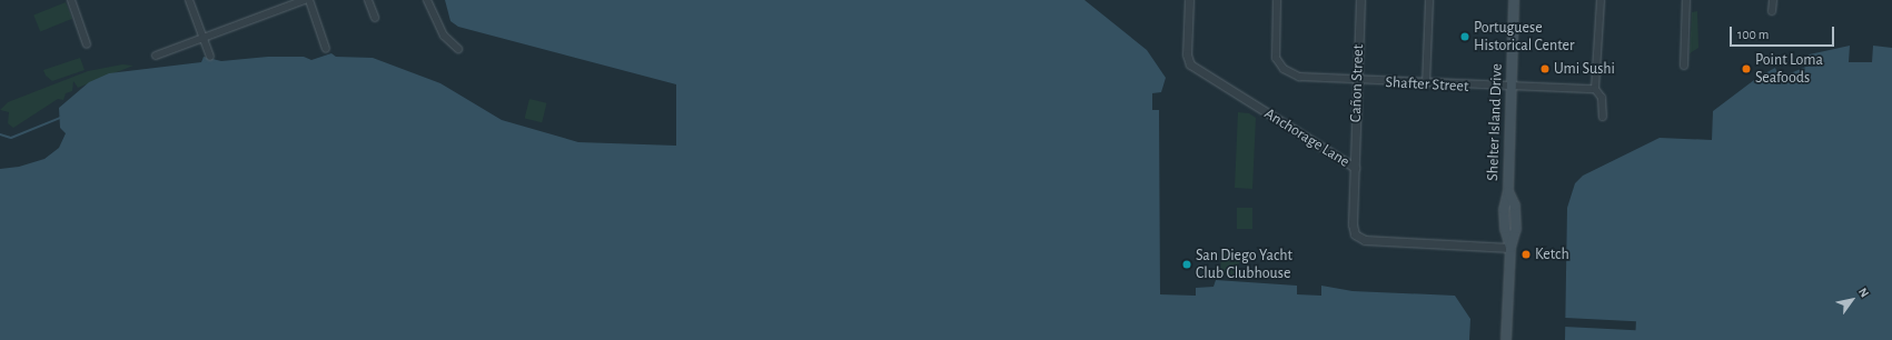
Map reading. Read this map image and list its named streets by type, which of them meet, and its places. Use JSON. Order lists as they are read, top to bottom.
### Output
{
  "streets": {
    "main road": ["Shelter Island Drive"],
    "street": ["Cañon Street", "Shafter Street", "Anchorage Lane"]
  },
  "crossings": [
    ["Cañon Street", "Shafter Street"],
    ["Cañon Street", "Anchorage Lane"],
    ["Shafter Street", "Shelter Island Drive"],
    ["Shelter Island Drive", "Anchorage Lane"]
  ],
  "places": [
    "Portuguese Historical Center",
    "Umi Sushi",
    "Point Loma Seafoods",
    "Ketch",
    "San Diego Yacht Club Clubhouse"
  ],
  "scale_bar": "100 m",
  "north": "top right"
}
